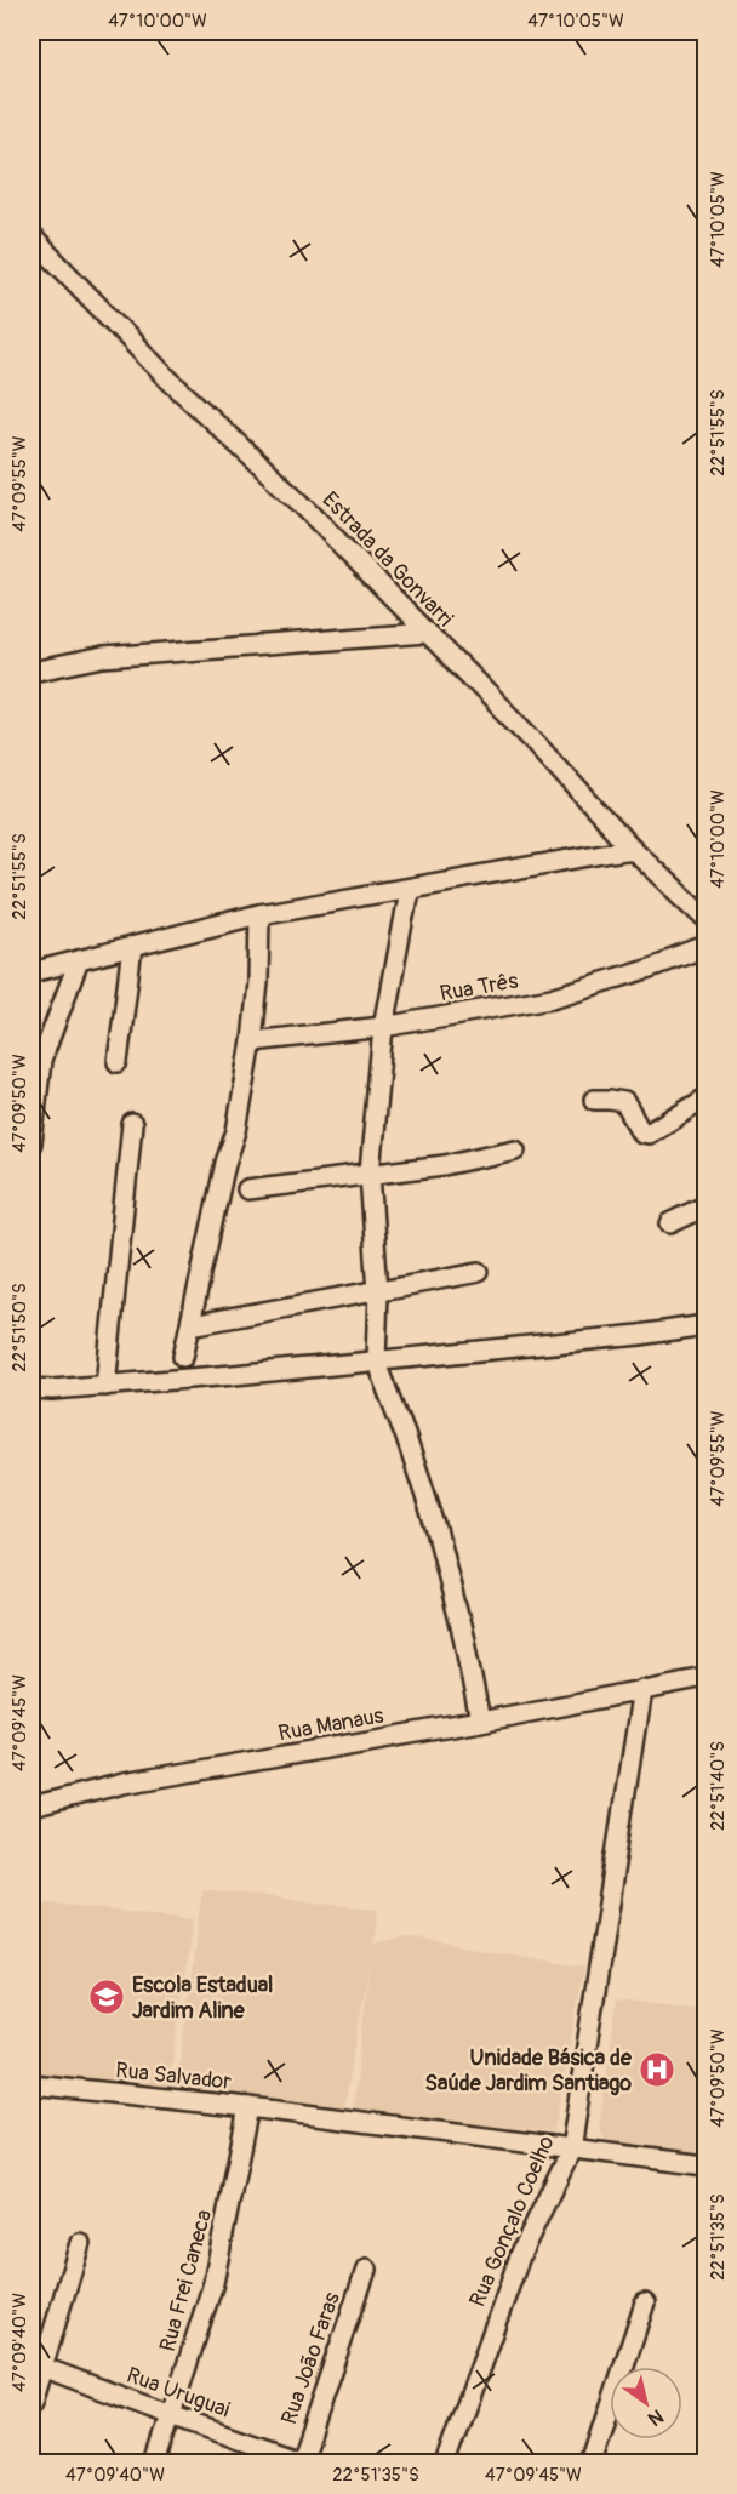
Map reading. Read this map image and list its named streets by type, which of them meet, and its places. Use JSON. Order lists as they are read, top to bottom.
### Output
{
  "streets": {
    "street": [
      "Estrada da Gonvarri",
      "Rua Três",
      "Rua Manaus",
      "Rua Salvador",
      "Rua Gonçalo Coelho",
      "Rua Frei Caneca",
      "Rua João Faras",
      "Rua Uruguai"
    ]
  },
  "crossings": [
    ["Rua Manaus", "Rua Gonçalo Coelho"],
    ["Rua Salvador", "Rua Gonçalo Coelho"],
    ["Rua Salvador", "Rua Frei Caneca"],
    ["Rua Frei Caneca", "Rua Uruguai"],
    ["Rua João Faras", "Rua Uruguai"]
  ],
  "places": {
    "school or university": ["Escola Estadual Jardim Aline"],
    "hospital": ["Unidade Básica de Saúde Jardim Santiago"]
  },
  "north": "bottom right",
  "coordinates": [
    "47°10'00\"W",
    "47°10'05\"W",
    "22°51'55\"S",
    "47°09'55\"W",
    "47°09'50\"W",
    "22°51'50\"S",
    "47°09'45\"W",
    "22°51'40\"S",
    "22°51'35\"S",
    "47°09'40\"W"
  ]
}
